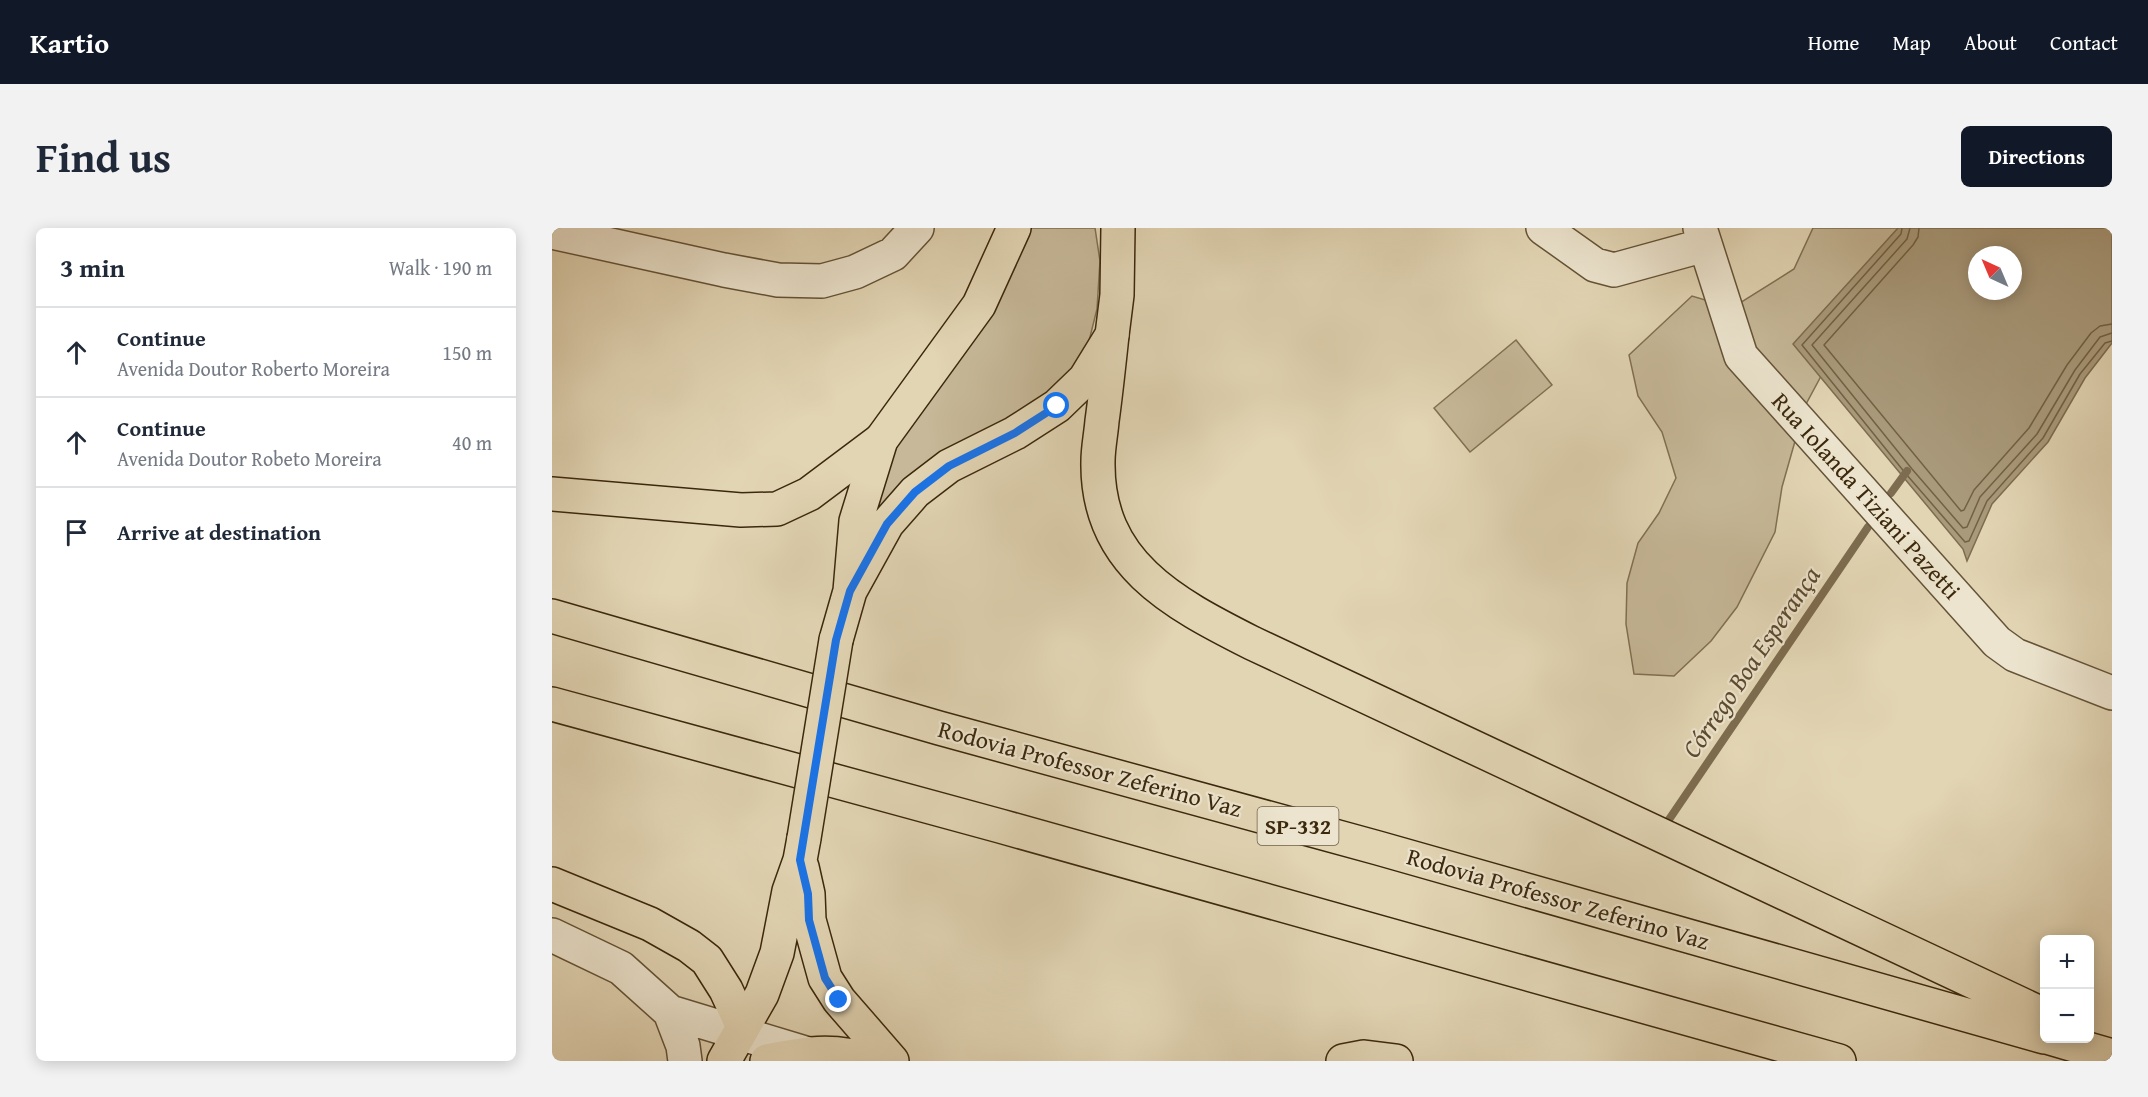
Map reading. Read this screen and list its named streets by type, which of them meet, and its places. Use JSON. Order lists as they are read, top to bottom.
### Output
{
  "streets": {
    "main road": ["Rodovia Professor Zeferino Vaz", "SP-332"],
    "street": ["Rua Iolanda Tiziani Pazetti"]
  },
  "water": ["Córrego Boa Esperança"],
  "north": "top left",
  "page": {
    "header": "Kartio",
    "nav": [
      "Home",
      "Map",
      "About",
      "Contact"
    ],
    "title": "Find us",
    "buttons": "Directions",
    "heading": ["3 min", "Walk · 190 m"],
    "list": [
      ["Continue", "Avenida Doutor Roberto Moreira", "150 m"],
      ["Continue", "Avenida Doutor Robeto Moreira", "40 m"],
      "Arrive at destination"
    ],
    "map_buttons": ["+", "−"]
  }
}
